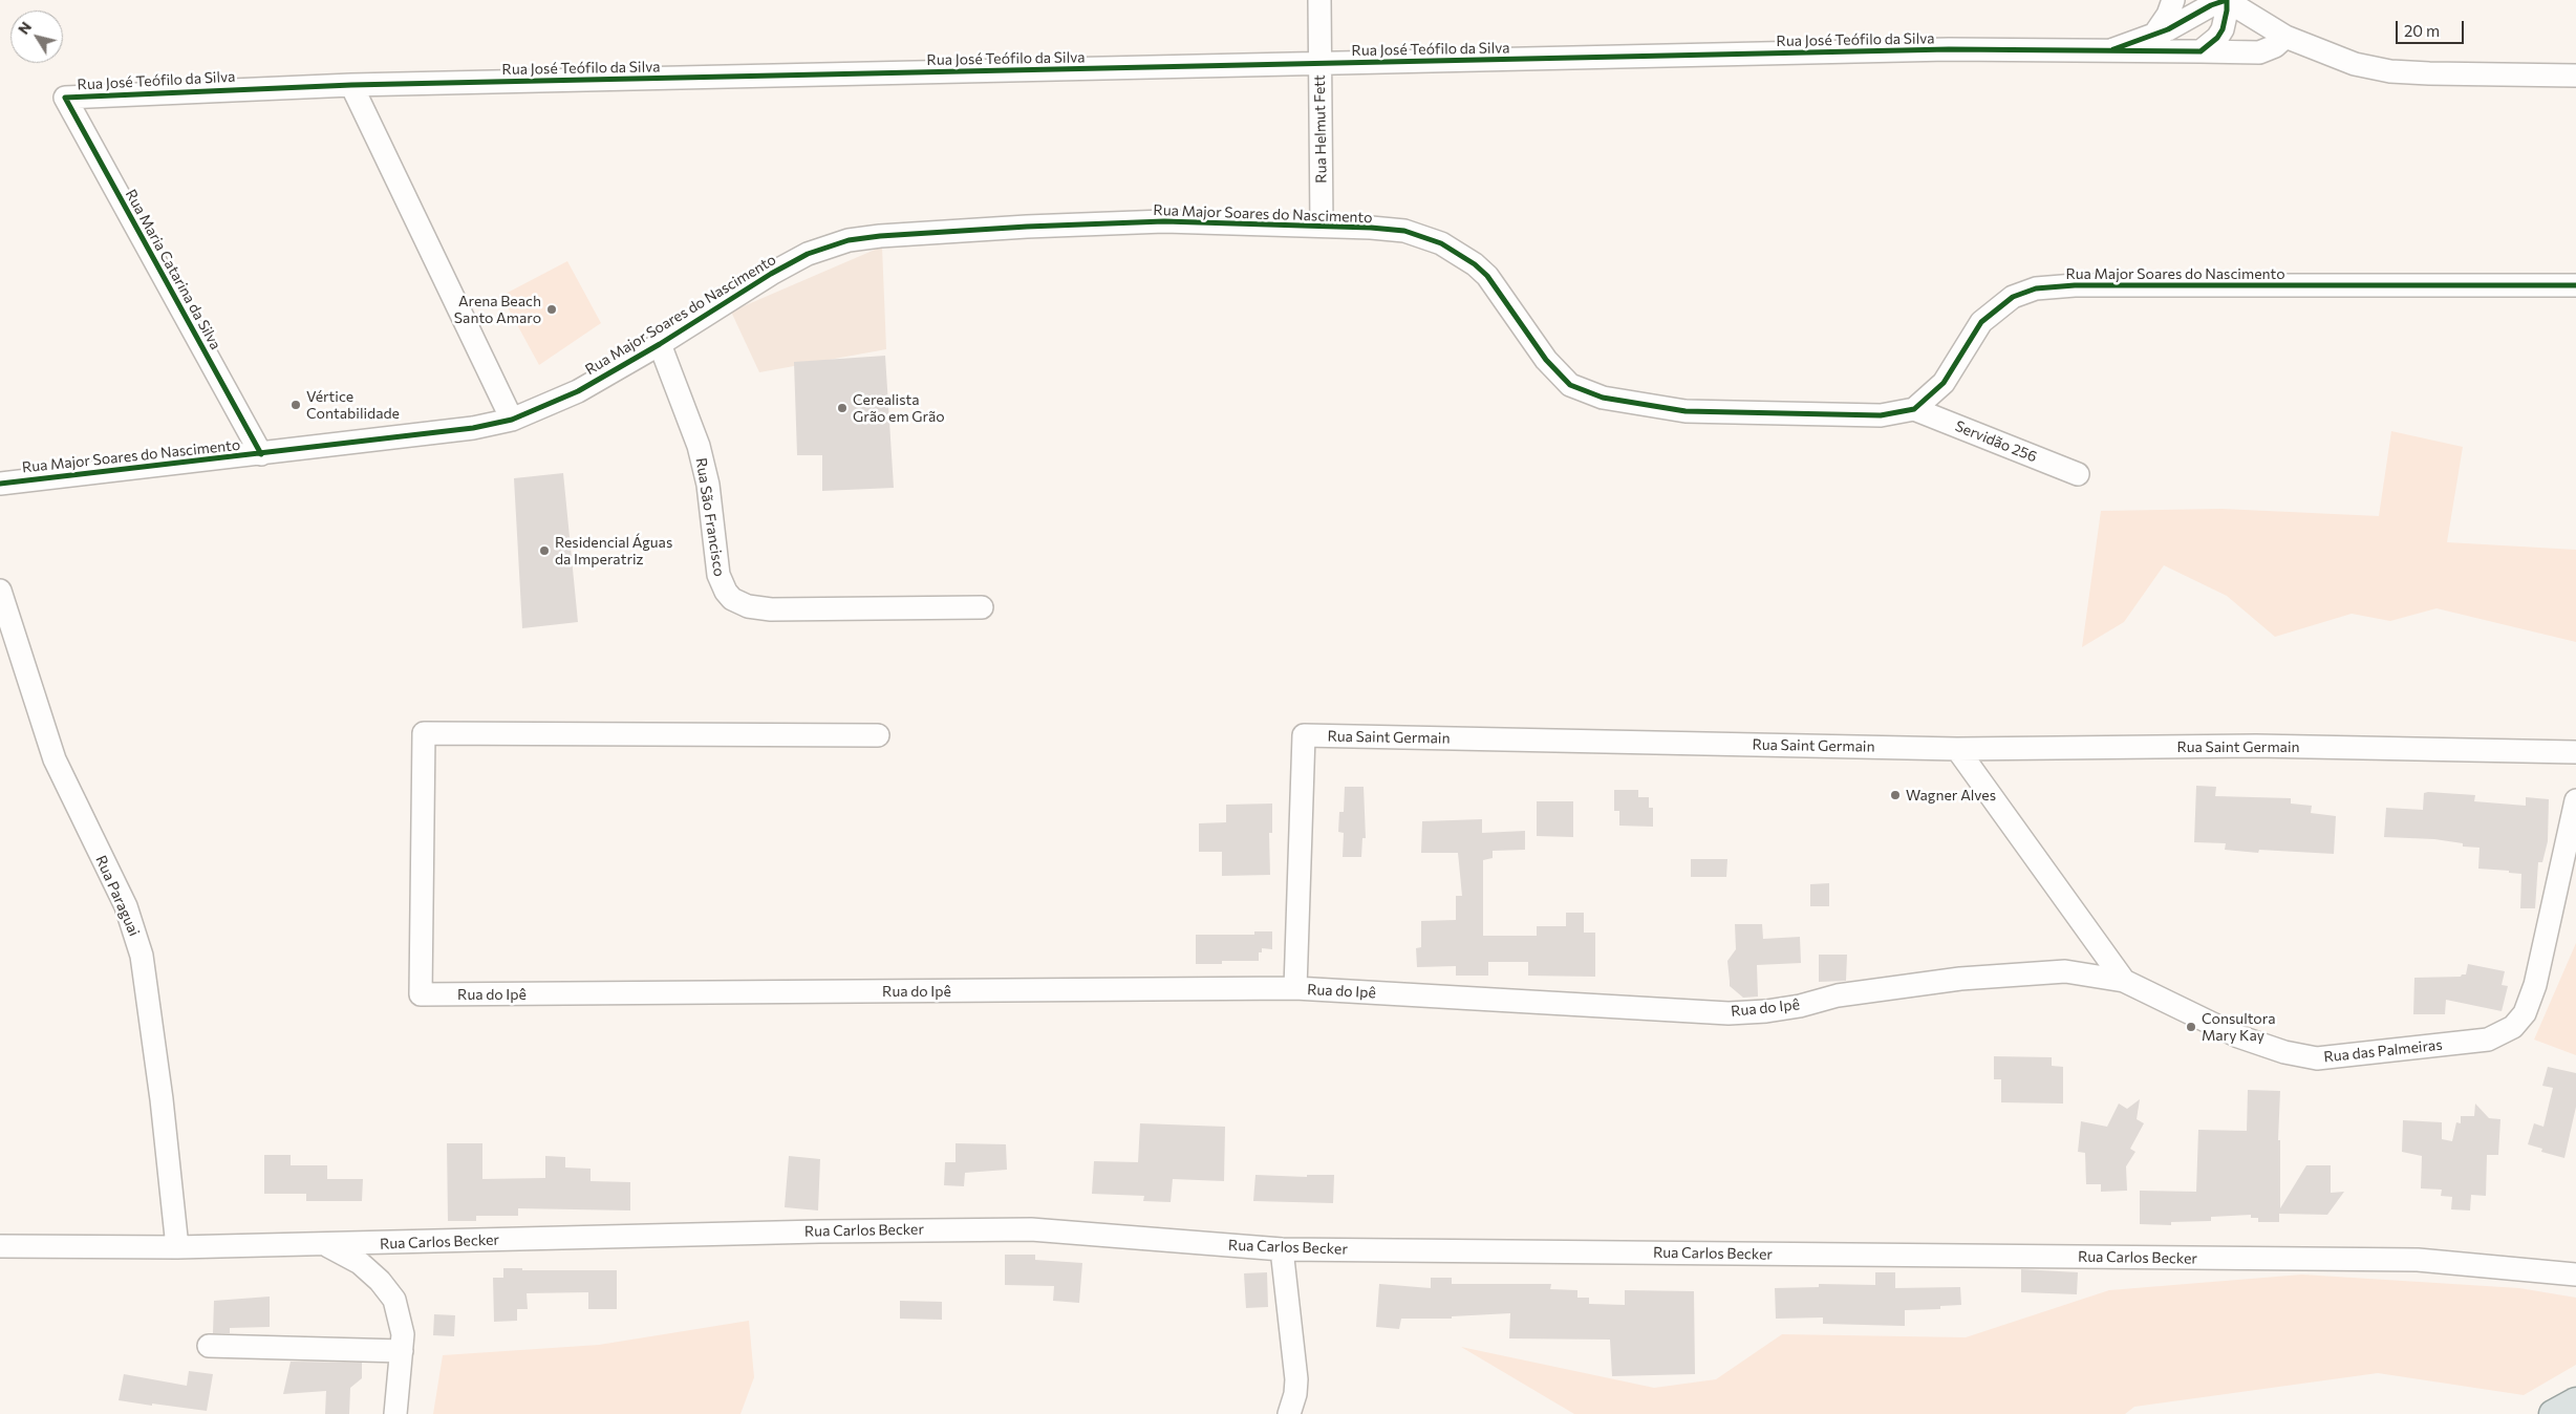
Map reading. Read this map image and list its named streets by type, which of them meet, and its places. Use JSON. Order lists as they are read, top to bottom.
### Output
{
  "streets": {
    "street": [
      "Rua José Teófilo da Silva",
      "Rua Helmut Fett",
      "Rua Major Soares do Nascimento",
      "Rua Maria Catarina da Silva",
      "Servidão 256",
      "Rua São Francisco",
      "Rua Saint Germain",
      "Rua Paraguai",
      "Rua do Ipê",
      "Rua das Palmeiras",
      "Rua Carlos Becker"
    ]
  },
  "crossings": [
    ["Rua José Teófilo da Silva", "Rua Helmut Fett"],
    ["Rua José Teófilo da Silva", "Rua Maria Catarina da Silva"],
    ["Rua Helmut Fett", "Rua Major Soares do Nascimento"],
    ["Rua Major Soares do Nascimento", "Rua Maria Catarina da Silva"],
    ["Rua Major Soares do Nascimento", "Servidão 256"],
    ["Rua Major Soares do Nascimento", "Rua São Francisco"],
    ["Rua Saint Germain", "Rua do Ipê"],
    ["Rua Saint Germain", "Rua das Palmeiras"],
    ["Rua Paraguai", "Rua Carlos Becker"],
    ["Rua do Ipê", "Rua das Palmeiras"]
  ],
  "places": [
    "Arena Beach Santo Amaro",
    "Vértice Contabilidade",
    "Cerealista Grão em Grão",
    "Residencial Águas da Imperatriz",
    "Wagner Alves",
    "Consultora Mary Kay"
  ],
  "scale_bar": "20 m",
  "north": "top left"
}
